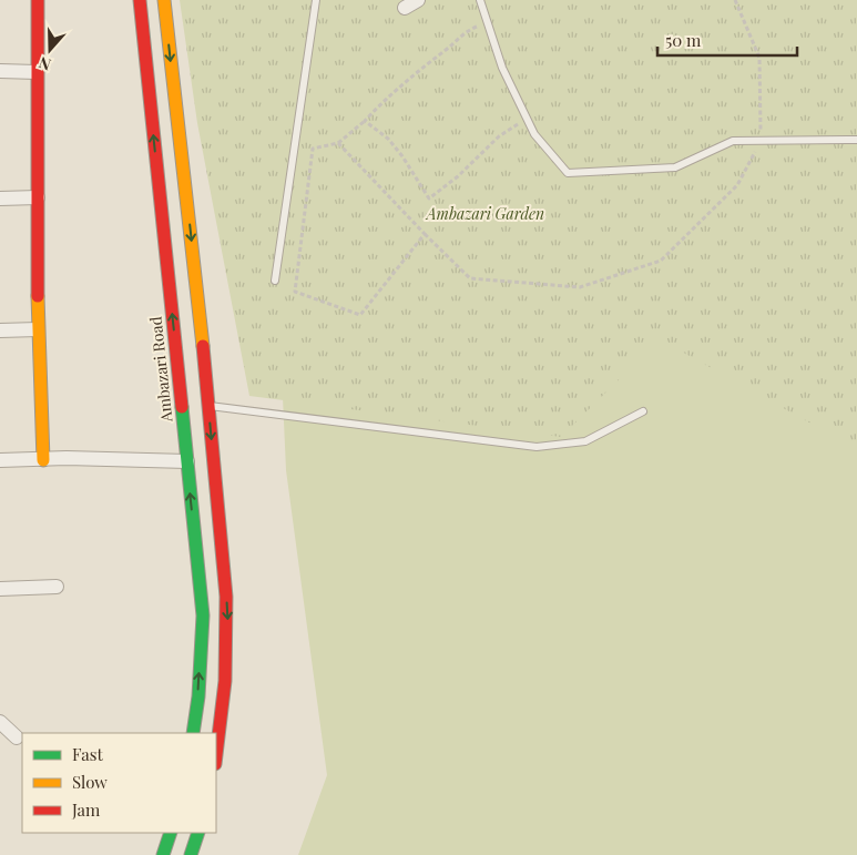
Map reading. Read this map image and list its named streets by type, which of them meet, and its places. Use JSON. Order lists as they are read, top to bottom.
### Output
{
  "streets": {
    "main road": ["Ambazari Road"]
  },
  "parks": ["Ambazari Garden"],
  "legend": ["Fast", "Slow", "Jam"],
  "scale_bar": "50 m",
  "north": "bottom"
}
